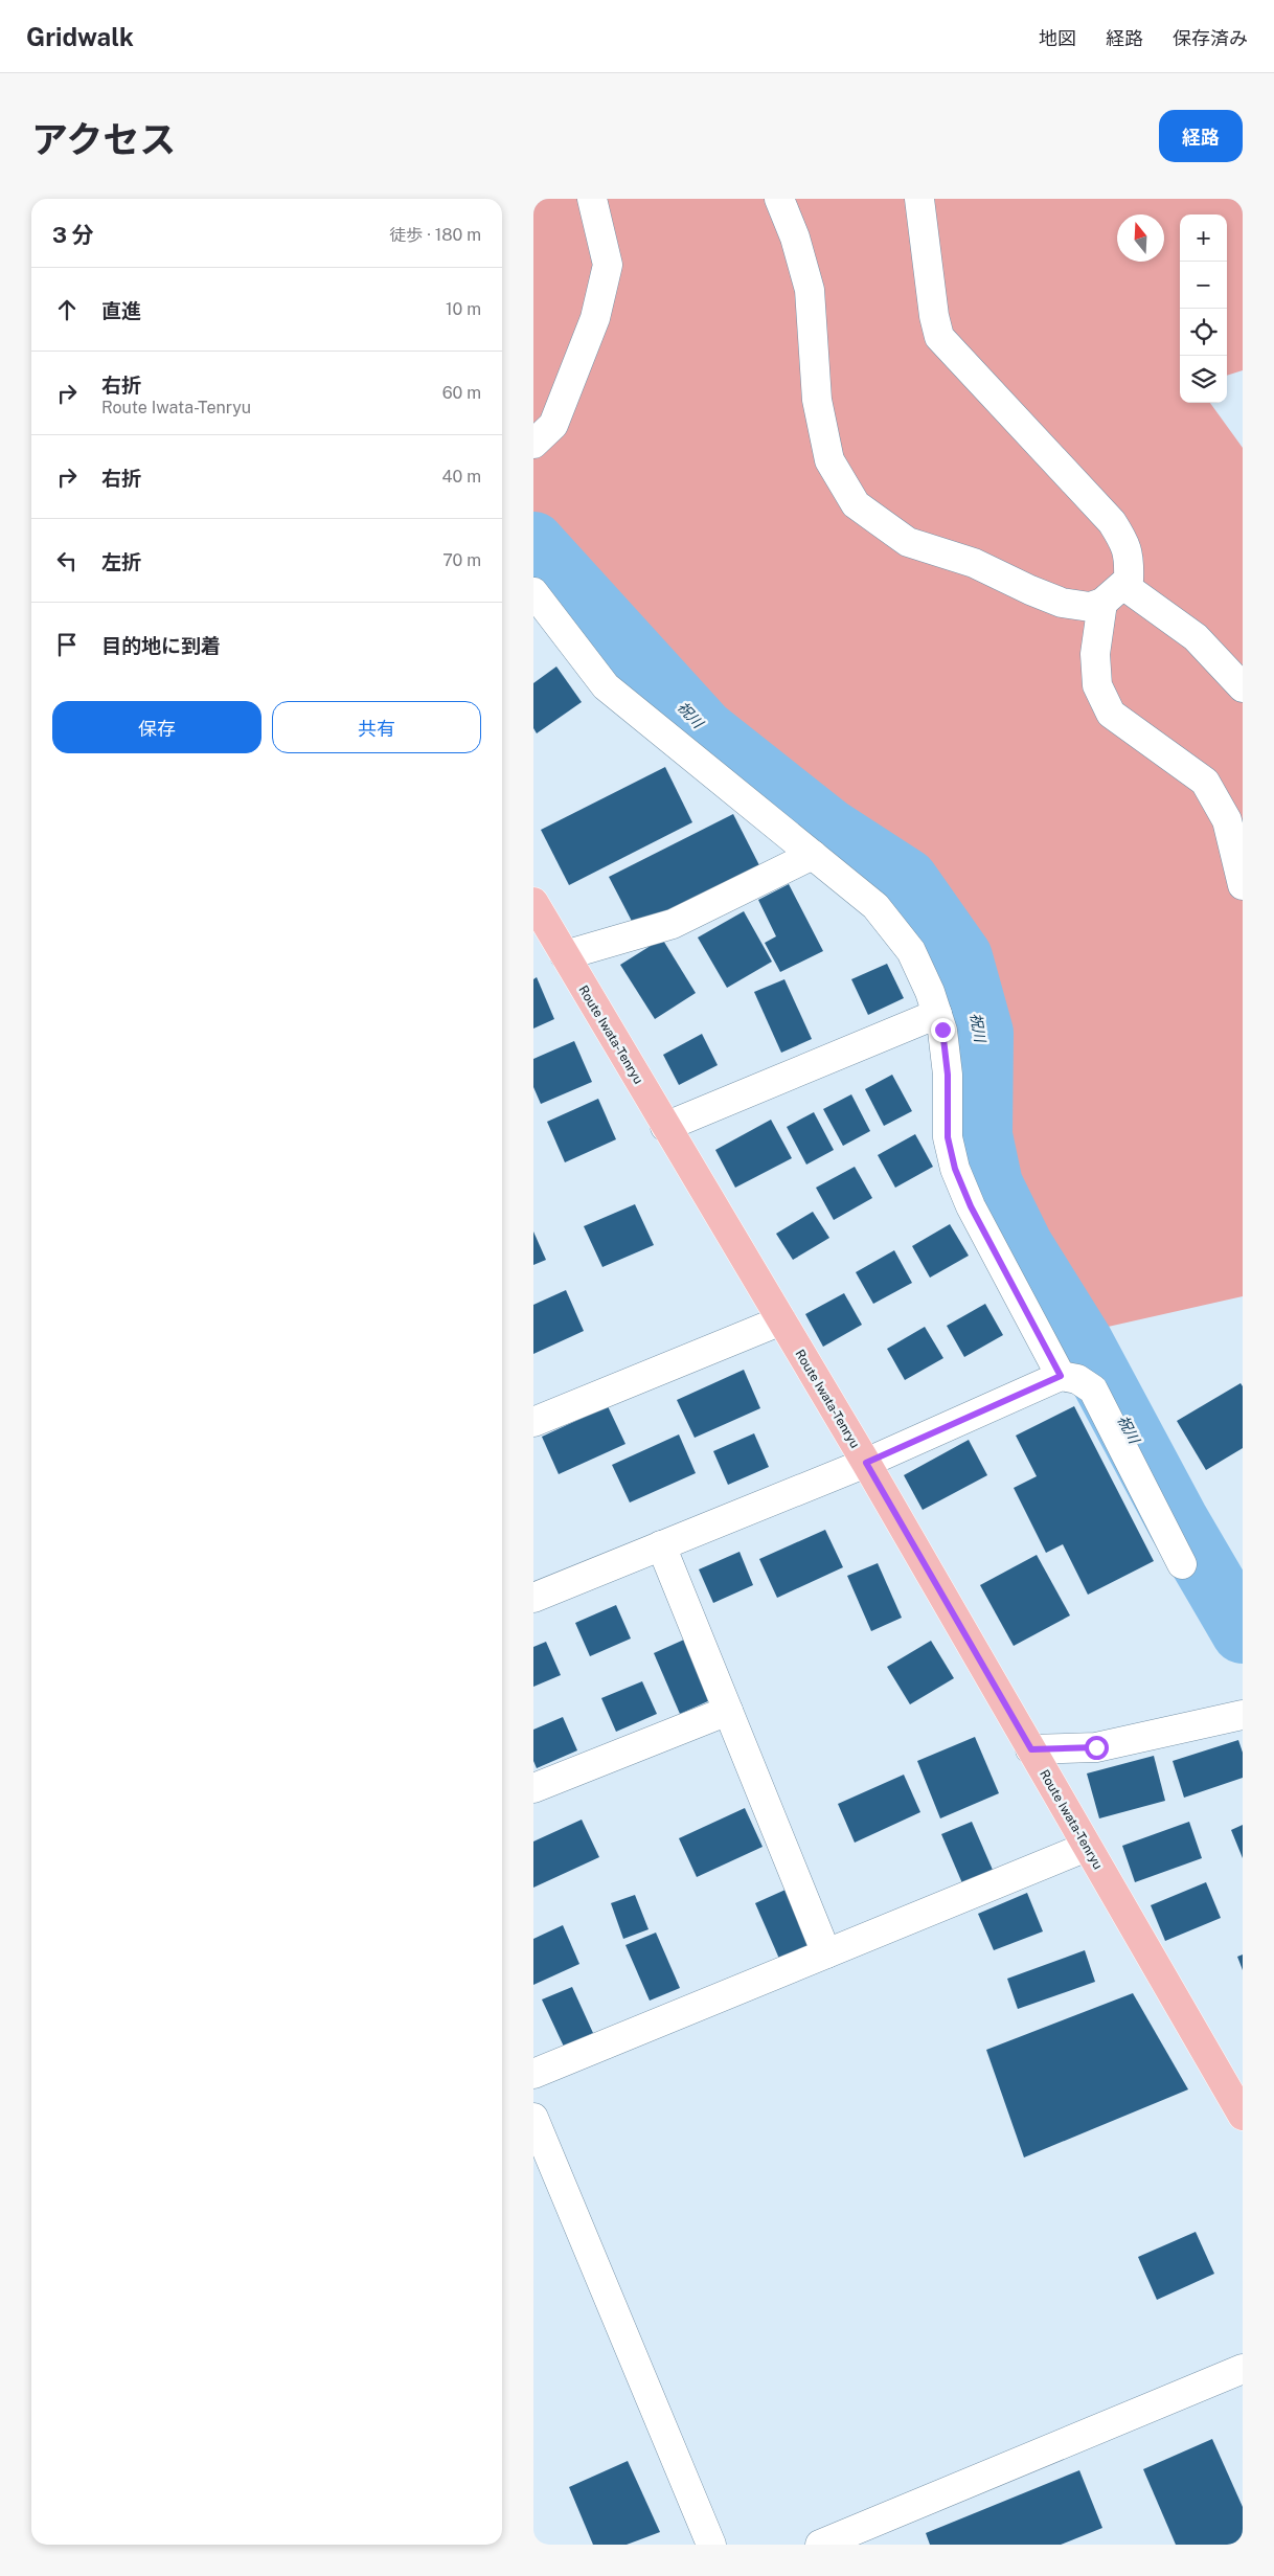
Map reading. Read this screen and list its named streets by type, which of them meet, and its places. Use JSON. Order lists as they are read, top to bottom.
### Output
{
  "streets": {
    "main road": ["Route Iwata-Tenryu"]
  },
  "water": ["祝川"],
  "north": "top",
  "page": {
    "header": "Gridwalk",
    "nav": ["地図", "経路", "保存済み"],
    "title": "アクセス",
    "buttons": [
      "経路",
      ["保存", "共有"]
    ],
    "heading": ["3 分", "徒歩 · 180 m"],
    "map_buttons": ["+", "−"],
    "list": [
      ["直進", "10 m"],
      ["右折", "Route Iwata-Tenryu", "60 m"],
      ["右折", "40 m"],
      ["左折", "70 m"],
      "目的地に到着"
    ]
  }
}
